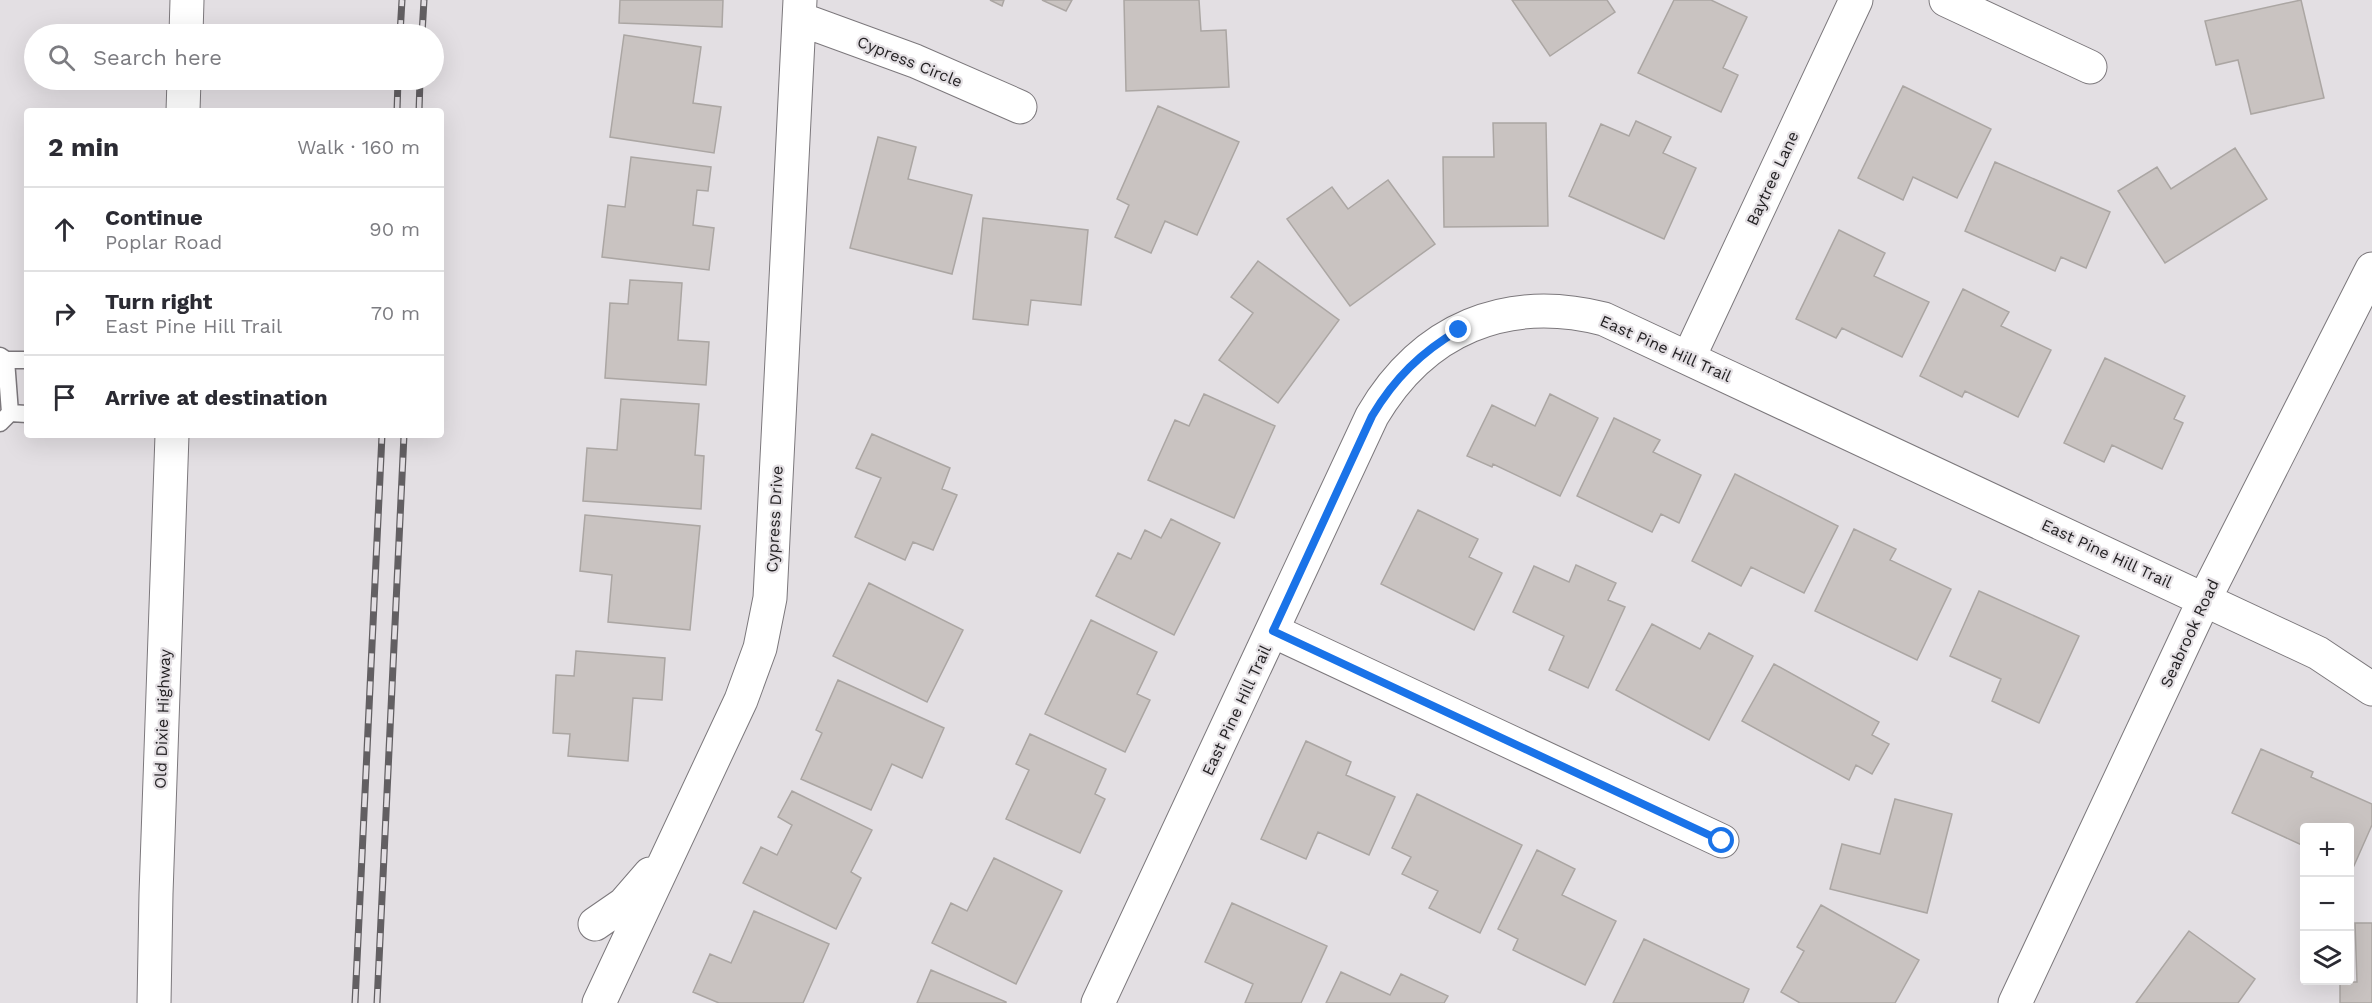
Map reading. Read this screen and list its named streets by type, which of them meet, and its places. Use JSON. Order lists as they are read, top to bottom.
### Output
{
  "streets": {
    "street": [
      "Cypress Circle",
      "Baytree Lane",
      "East Pine Hill Trail",
      "Cypress Drive",
      "Seabrook Road",
      "Old Dixie Highway"
    ]
  },
  "crossings": [
    ["Cypress Circle", "Cypress Drive"],
    ["Baytree Lane", "East Pine Hill Trail"],
    ["East Pine Hill Trail", "Seabrook Road"]
  ],
  "page": {
    "search": "Search here",
    "heading": ["2 min", "Walk · 160 m"],
    "list": [
      ["Continue", "Poplar Road", "90 m"],
      ["Turn right", "East Pine Hill Trail", "70 m"],
      "Arrive at destination"
    ],
    "map_buttons": ["+", "−"]
  }
}
